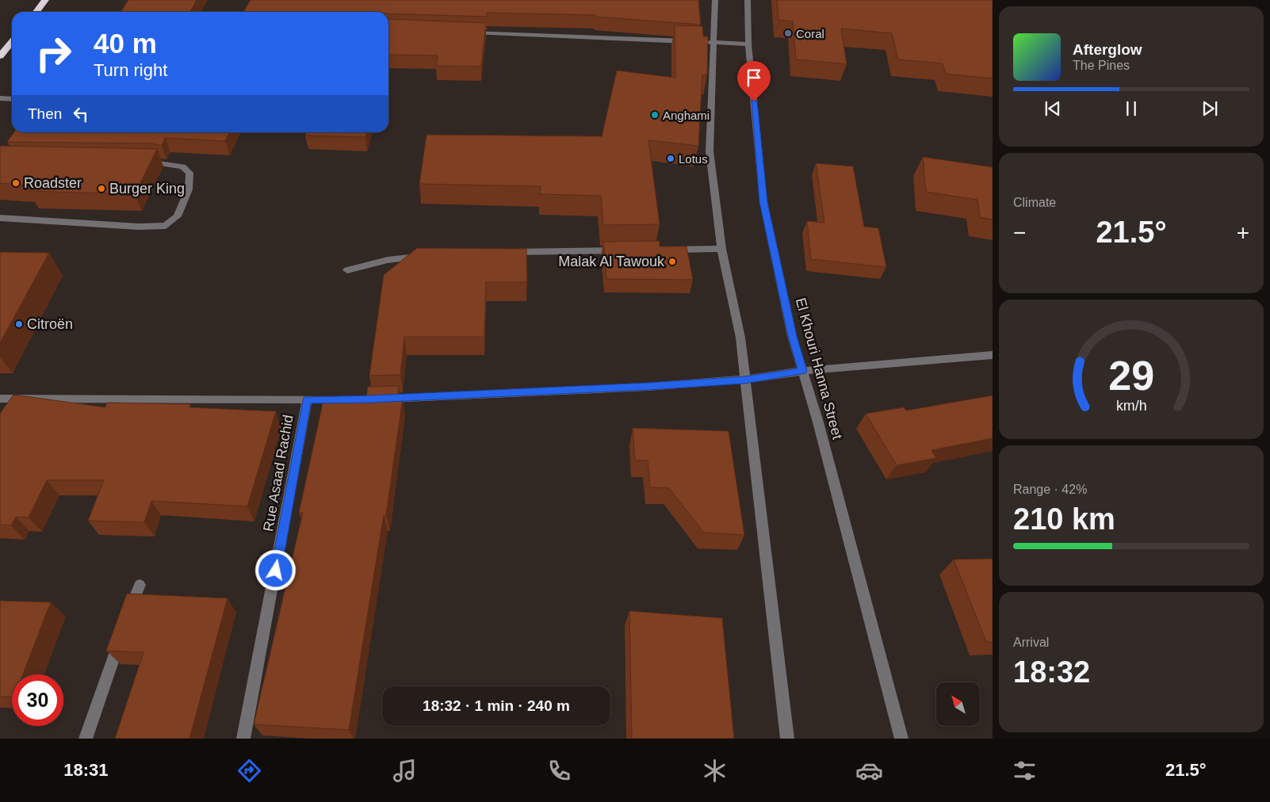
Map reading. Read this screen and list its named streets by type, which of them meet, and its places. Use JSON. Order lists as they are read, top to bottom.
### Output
{
  "streets": {
    "street": ["El Khouri Hanna Street", "Rue Asaad Rachid"]
  },
  "places": [
    "Coral",
    "Anghami",
    "Lotus",
    "Roadster",
    "Burger King",
    "Malak Al Tawouk",
    "Citroën"
  ],
  "north": "top left",
  "page": {
    "turn": ["40 m", "Turn right"],
    "song": ["Afterglow", "The Pines"],
    "then": "Then",
    "tile": [
      "Climate",
      ["Range · 42%", "210 km"],
      ["Arrival", "18:32"]
    ],
    "heat": ["−", "21.5°", "+"],
    "limit": "30",
    "trip": "18:32 · 1 min · 240 m",
    "tabs": ["18:31", "21.5°"],
    "gauge": ["29", "km/h"]
  }
}
